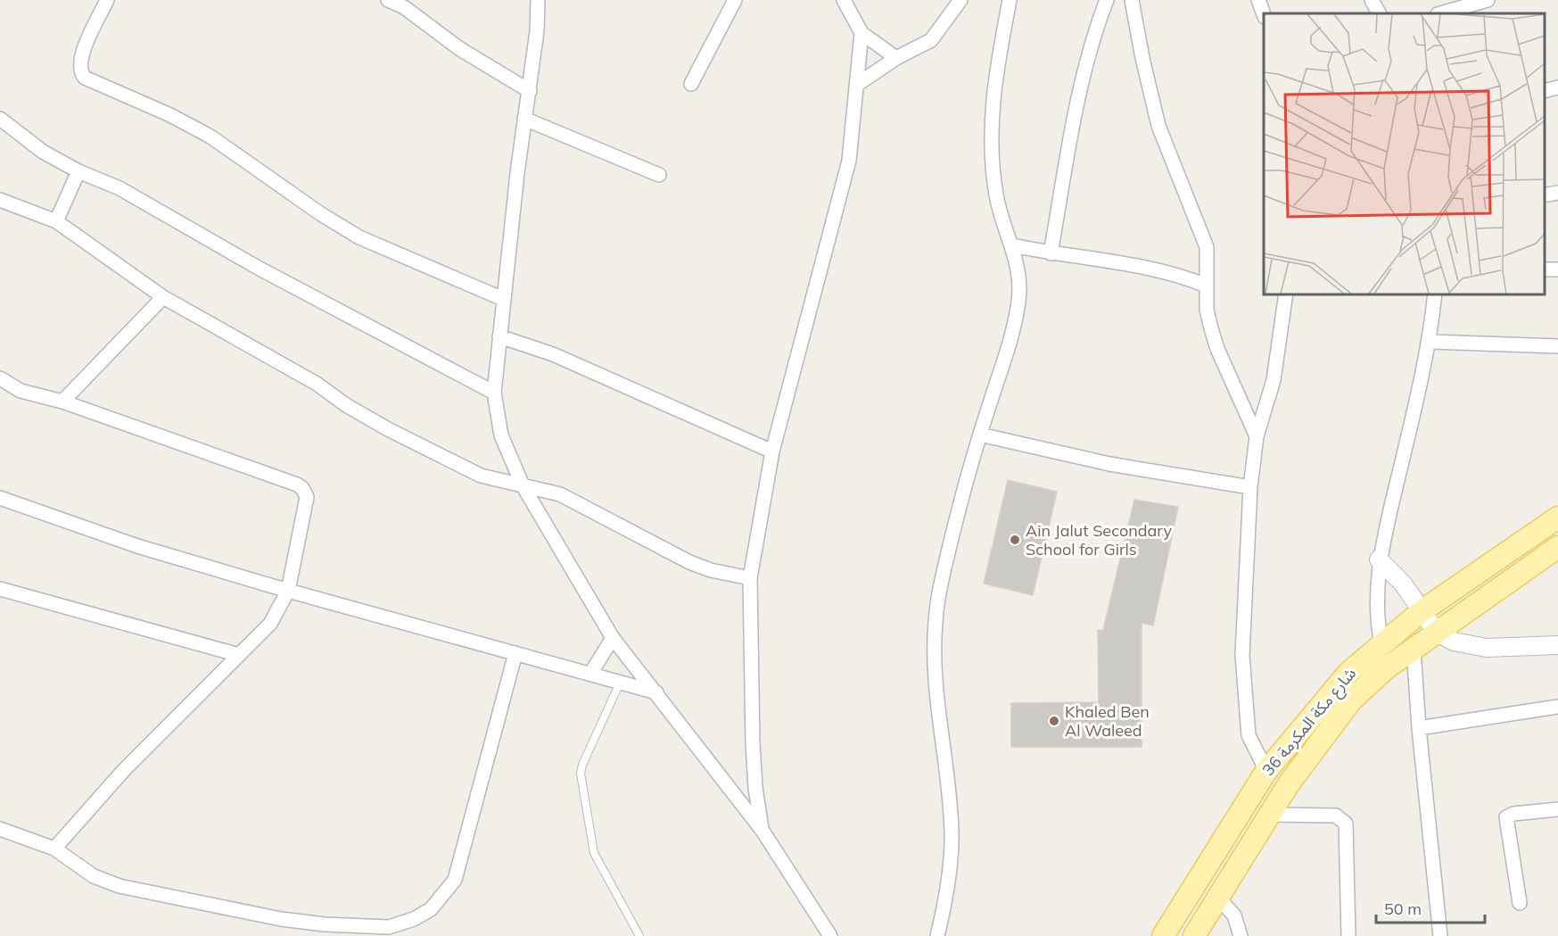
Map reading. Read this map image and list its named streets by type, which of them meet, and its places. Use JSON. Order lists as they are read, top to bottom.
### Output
{
  "streets": {
    "main road": ["شارع مكة المكرمة 36"]
  },
  "places": ["Ain Jalut Secondary School for Girls", "Khaled Ben Al Waleed"],
  "scale_bar": "50 m"
}
